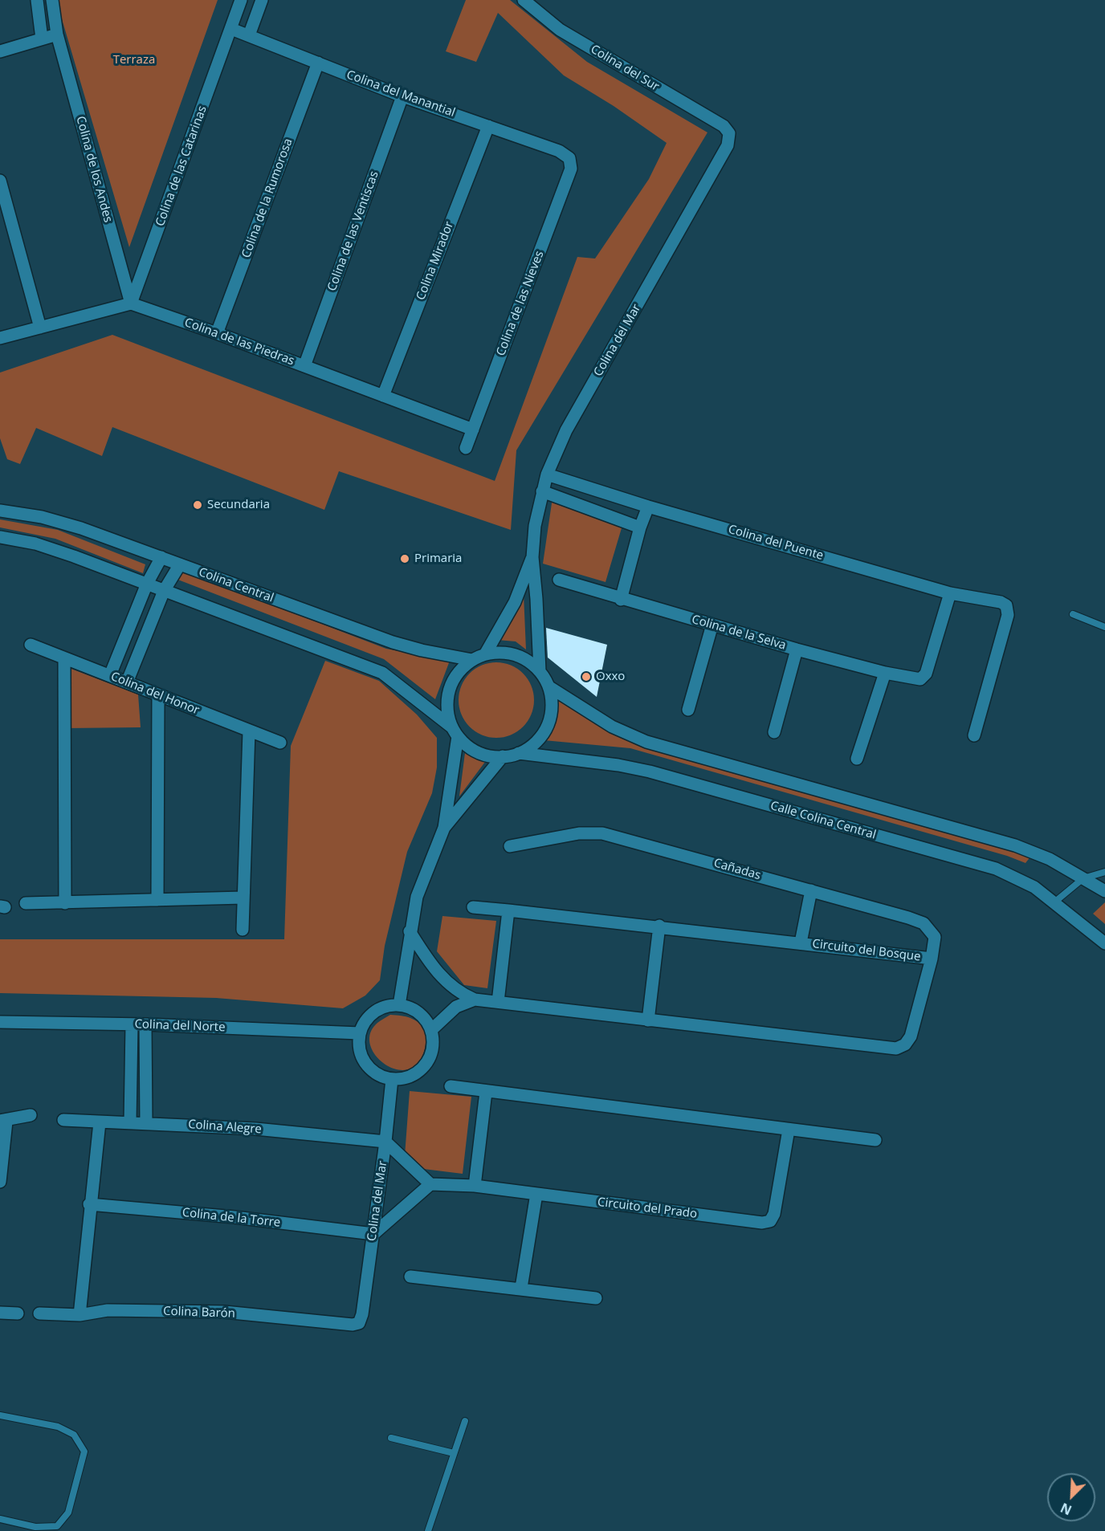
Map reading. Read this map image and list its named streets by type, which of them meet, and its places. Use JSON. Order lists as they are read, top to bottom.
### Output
{
  "streets": {
    "street": [
      "Colina del Sur",
      "Colina del Manantial",
      "Colina de las Catarinas",
      "Colina de los Andes",
      "Colina de la Rumorosa",
      "Colina de las Ventiscas",
      "Colina Mirador",
      "Colina de las Nieves",
      "Colina del Mar",
      "Colina de las Piedras",
      "Colina del Puente",
      "Colina Central",
      "Colina de la Selva",
      "Colina del Honor",
      "Calle Colina Central",
      "Cañadas",
      "Circuito del Bosque",
      "Colina del Norte",
      "Colina Alegre",
      "Circuito del Prado",
      "Colina de la Torre",
      "Colina Barón"
    ]
  },
  "crossings": [
    ["Colina del Sur", "Colina del Mar"],
    ["Colina del Manantial", "Colina de las Catarinas"],
    ["Colina del Manantial", "Colina de la Rumorosa"],
    ["Colina del Manantial", "Colina de las Ventiscas"],
    ["Colina del Manantial", "Colina Mirador"],
    ["Colina del Manantial", "Colina de las Nieves"],
    ["Colina de las Catarinas", "Colina de los Andes"],
    ["Colina de las Catarinas", "Colina de las Piedras"],
    ["Colina de los Andes", "Colina de las Piedras"],
    ["Colina de la Rumorosa", "Colina de las Piedras"],
    ["Colina de las Ventiscas", "Colina de las Piedras"],
    ["Colina Mirador", "Colina de las Piedras"],
    ["Colina de las Nieves", "Colina de las Piedras"],
    ["Colina del Mar", "Colina del Puente"],
    ["Colina del Mar", "Colina Central"],
    ["Colina del Mar", "Calle Colina Central"],
    ["Colina del Mar", "Colina del Norte"],
    ["Colina del Mar", "Colina Alegre"],
    ["Colina del Mar", "Colina de la Torre"],
    ["Colina del Mar", "Colina Barón"],
    ["Colina del Puente", "Colina de la Selva"],
    ["Colina Central", "Calle Colina Central"],
    ["Cañadas", "Circuito del Bosque"]
  ],
  "parks": ["Terraza"],
  "places": ["Secundaria", "Primaria", "Oxxo"],
  "north": "bottom left"
}
